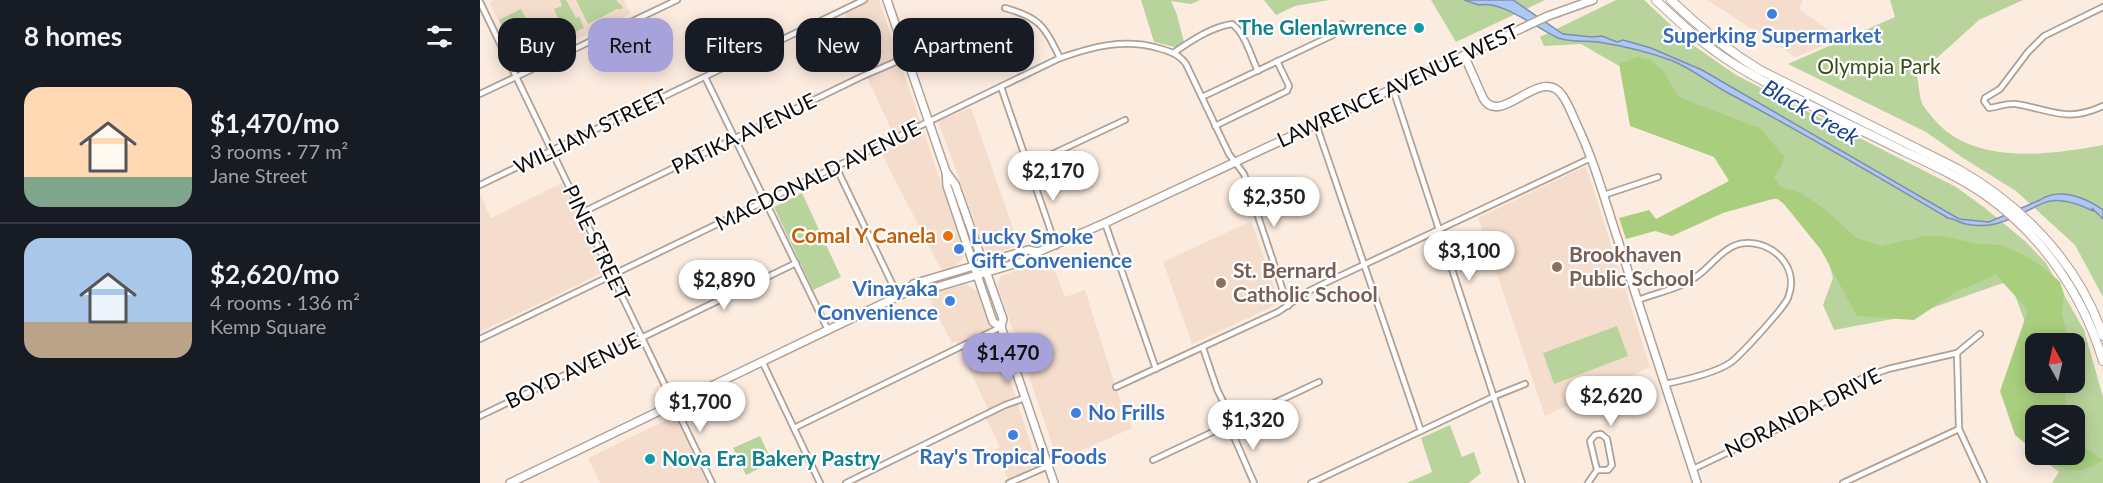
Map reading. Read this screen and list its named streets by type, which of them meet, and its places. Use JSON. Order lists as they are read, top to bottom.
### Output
{
  "streets": {
    "main road": ["LAWRENCE AVENUE WEST"],
    "street": [
      "WILLIAM STREET",
      "PATIKA AVENUE",
      "MACDONALD AVENUE",
      "PINE STREET",
      "BOYD AVENUE",
      "NORANDA DRIVE"
    ]
  },
  "crossings": [
    ["LAWRENCE AVENUE WEST", "PINE STREET"],
    ["WILLIAM STREET", "PINE STREET"],
    ["PATIKA AVENUE", "PINE STREET"],
    ["MACDONALD AVENUE", "PINE STREET"],
    ["PINE STREET", "BOYD AVENUE"]
  ],
  "water": ["Black Creek"],
  "parks": ["Olympia Park"],
  "places": [
    "Superking Supermarket",
    "The Glenlawrence",
    "Comal Y Canela",
    "Lucky Smoke Gift Convenience",
    "Brookhaven Public School",
    "St. Bernard Catholic School",
    "Vinayaka Convenience",
    "No Frills",
    "Ray's Tropical Foods",
    "Nova Era Bakery Pastry"
  ],
  "north": "top",
  "page": {
    "heading": "8 homes",
    "chip": [
      "Buy",
      "Rent",
      "Filters",
      "New",
      "Apartment"
    ],
    "list": [
      {
        "name": "$1,470/mo",
        "note": "3 rooms · 77 m² · Jane Street"
      },
      {
        "name": "$2,620/mo",
        "note": "4 rooms · 136 m² · Kemp Square"
      }
    ],
    "price": [
      "$2,170",
      "$2,350",
      "$3,100",
      "$2,890",
      "$1,470",
      "$2,620",
      "$1,700",
      "$1,320"
    ]
  }
}
